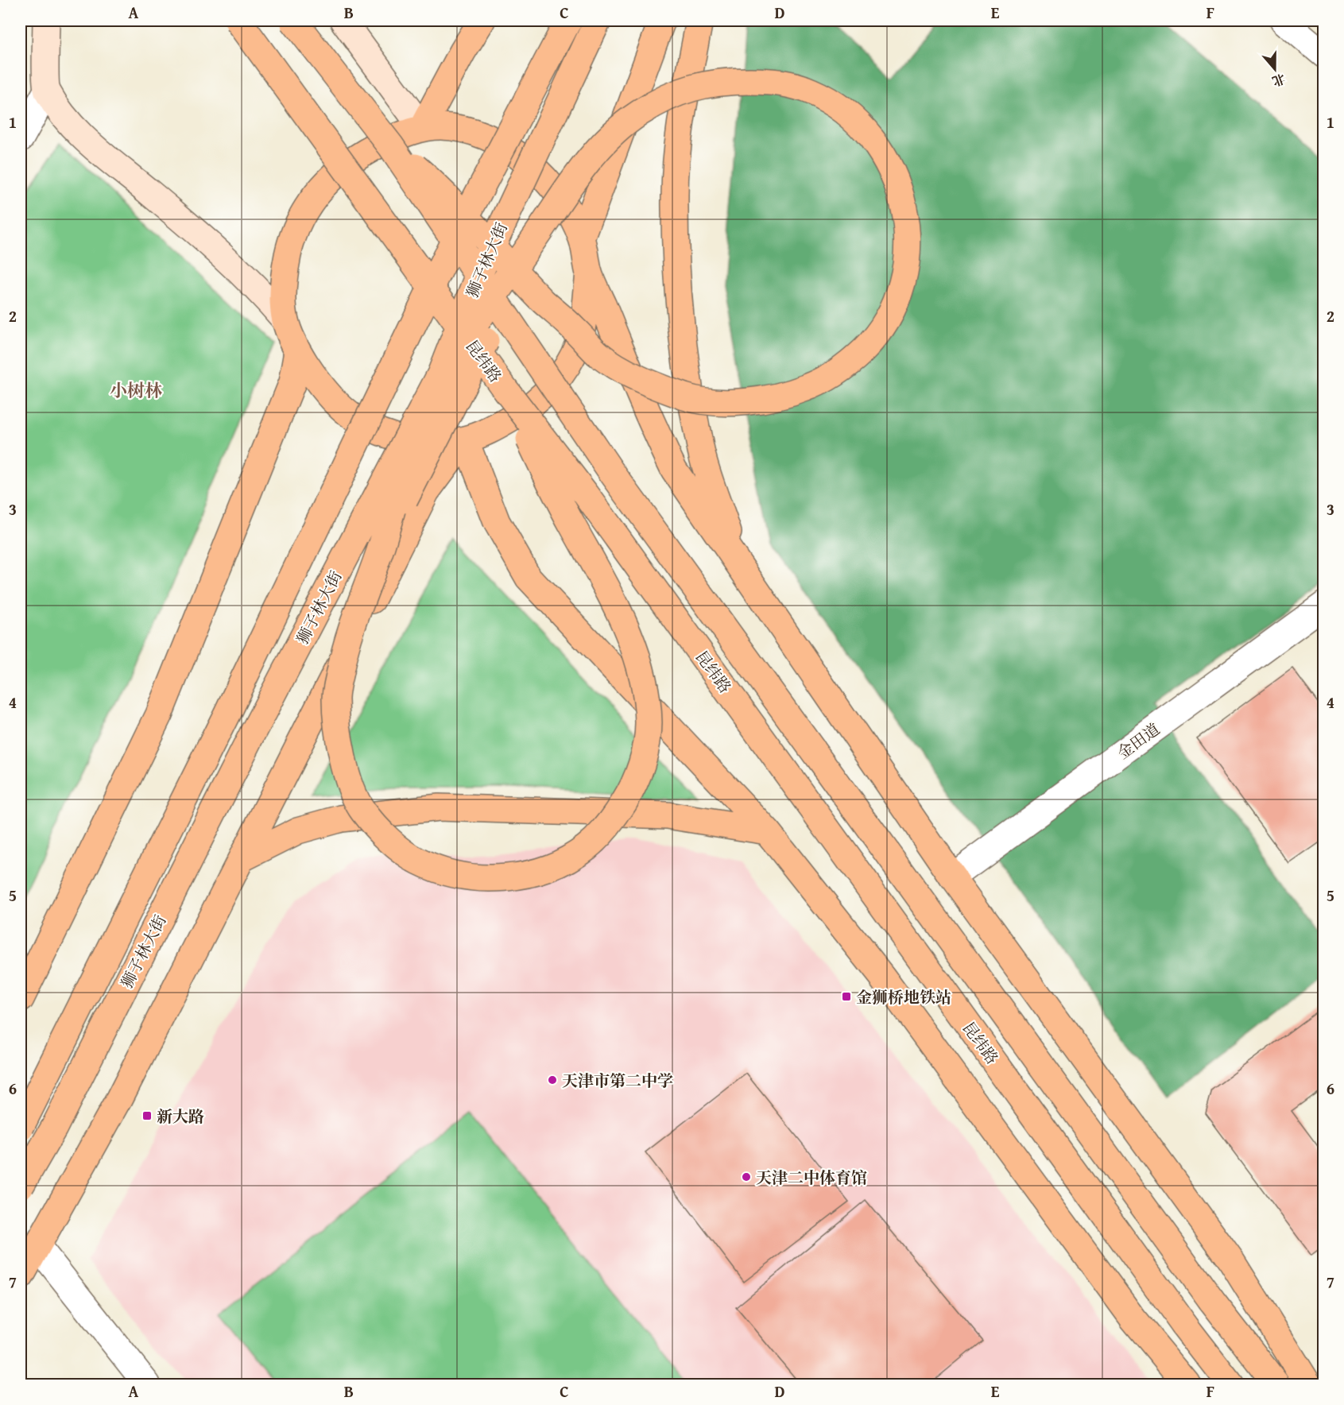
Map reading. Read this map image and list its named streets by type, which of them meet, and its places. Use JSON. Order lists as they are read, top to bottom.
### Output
{
  "streets": {
    "main road": ["狮子林大街", "昆纬路"],
    "street": ["金田道"]
  },
  "districts": ["小树林"],
  "places": {
    "transit": ["金狮桥地铁站", "新大路"],
    "other": ["天津市第二中学", "天津二中体育馆"]
  },
  "north": "bottom",
  "grid": {
    "columns": [
      "A",
      "B",
      "C",
      "D",
      "E",
      "F"
    ],
    "rows": [
      "1",
      "2",
      "3",
      "4",
      "5",
      "6",
      "7"
    ]
  }
}
